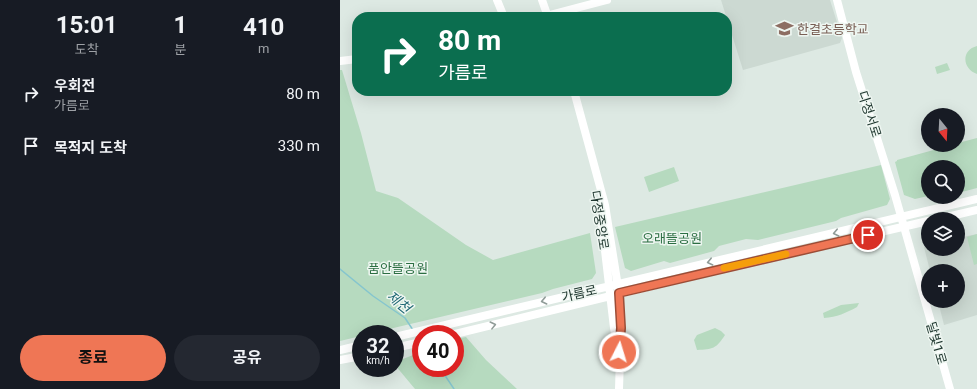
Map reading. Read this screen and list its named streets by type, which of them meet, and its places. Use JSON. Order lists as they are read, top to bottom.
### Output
{
  "streets": {
    "street": [
      "다정서로",
      "다정중앙로",
      "가름로",
      "달빛1로"
    ]
  },
  "crossings": [
    ["다정서로", "가름로"],
    ["다정서로", "달빛1로"],
    ["다정중앙로", "가름로"],
    ["가름로", "달빛1로"]
  ],
  "water": ["제천"],
  "parks": ["오래뜰공원", "품안뜰공원"],
  "places": {
    "school or university": ["한결초등학교"]
  },
  "north": "bottom",
  "page": {
    "eta": [
      "15:01",
      "도착",
      "1",
      "분",
      "410",
      "m"
    ],
    "turn": ["80 m", "가름로"],
    "list": [
      {
        "name": "우회전",
        "note": "가름로",
        "value": "80 m"
      },
      {
        "name": "목적지 도착",
        "value": "330 m"
      }
    ],
    "map_buttons": "+",
    "speed": "32 km/h",
    "limit": "40",
    "buttons": ["종료", "공유"]
  }
}
